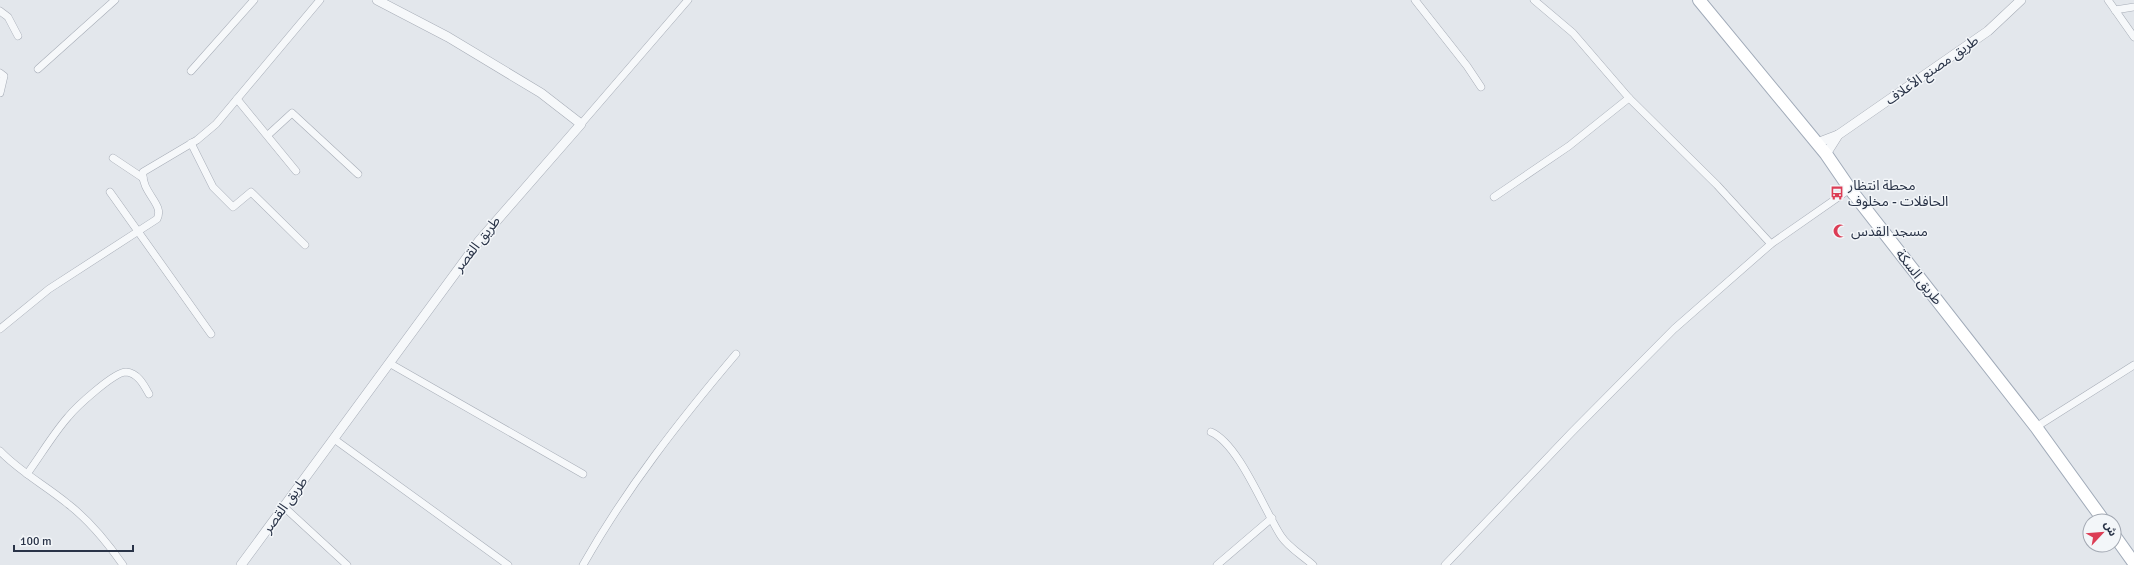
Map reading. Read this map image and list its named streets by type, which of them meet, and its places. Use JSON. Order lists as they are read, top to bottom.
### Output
{
  "streets": {
    "main road": ["طريق السكة"],
    "street": ["طريق مصنع الأعلاف", "طريق القصر"]
  },
  "crossings": [
    ["طريق مصنع الأعلاف", "طريق السكة"]
  ],
  "places": {
    "bus stop": ["محطة انتظار الحافلات - مخلوف"],
    "mosque": ["مسجد القدس"]
  },
  "scale_bar": "100 m",
  "north": "top right"
}
